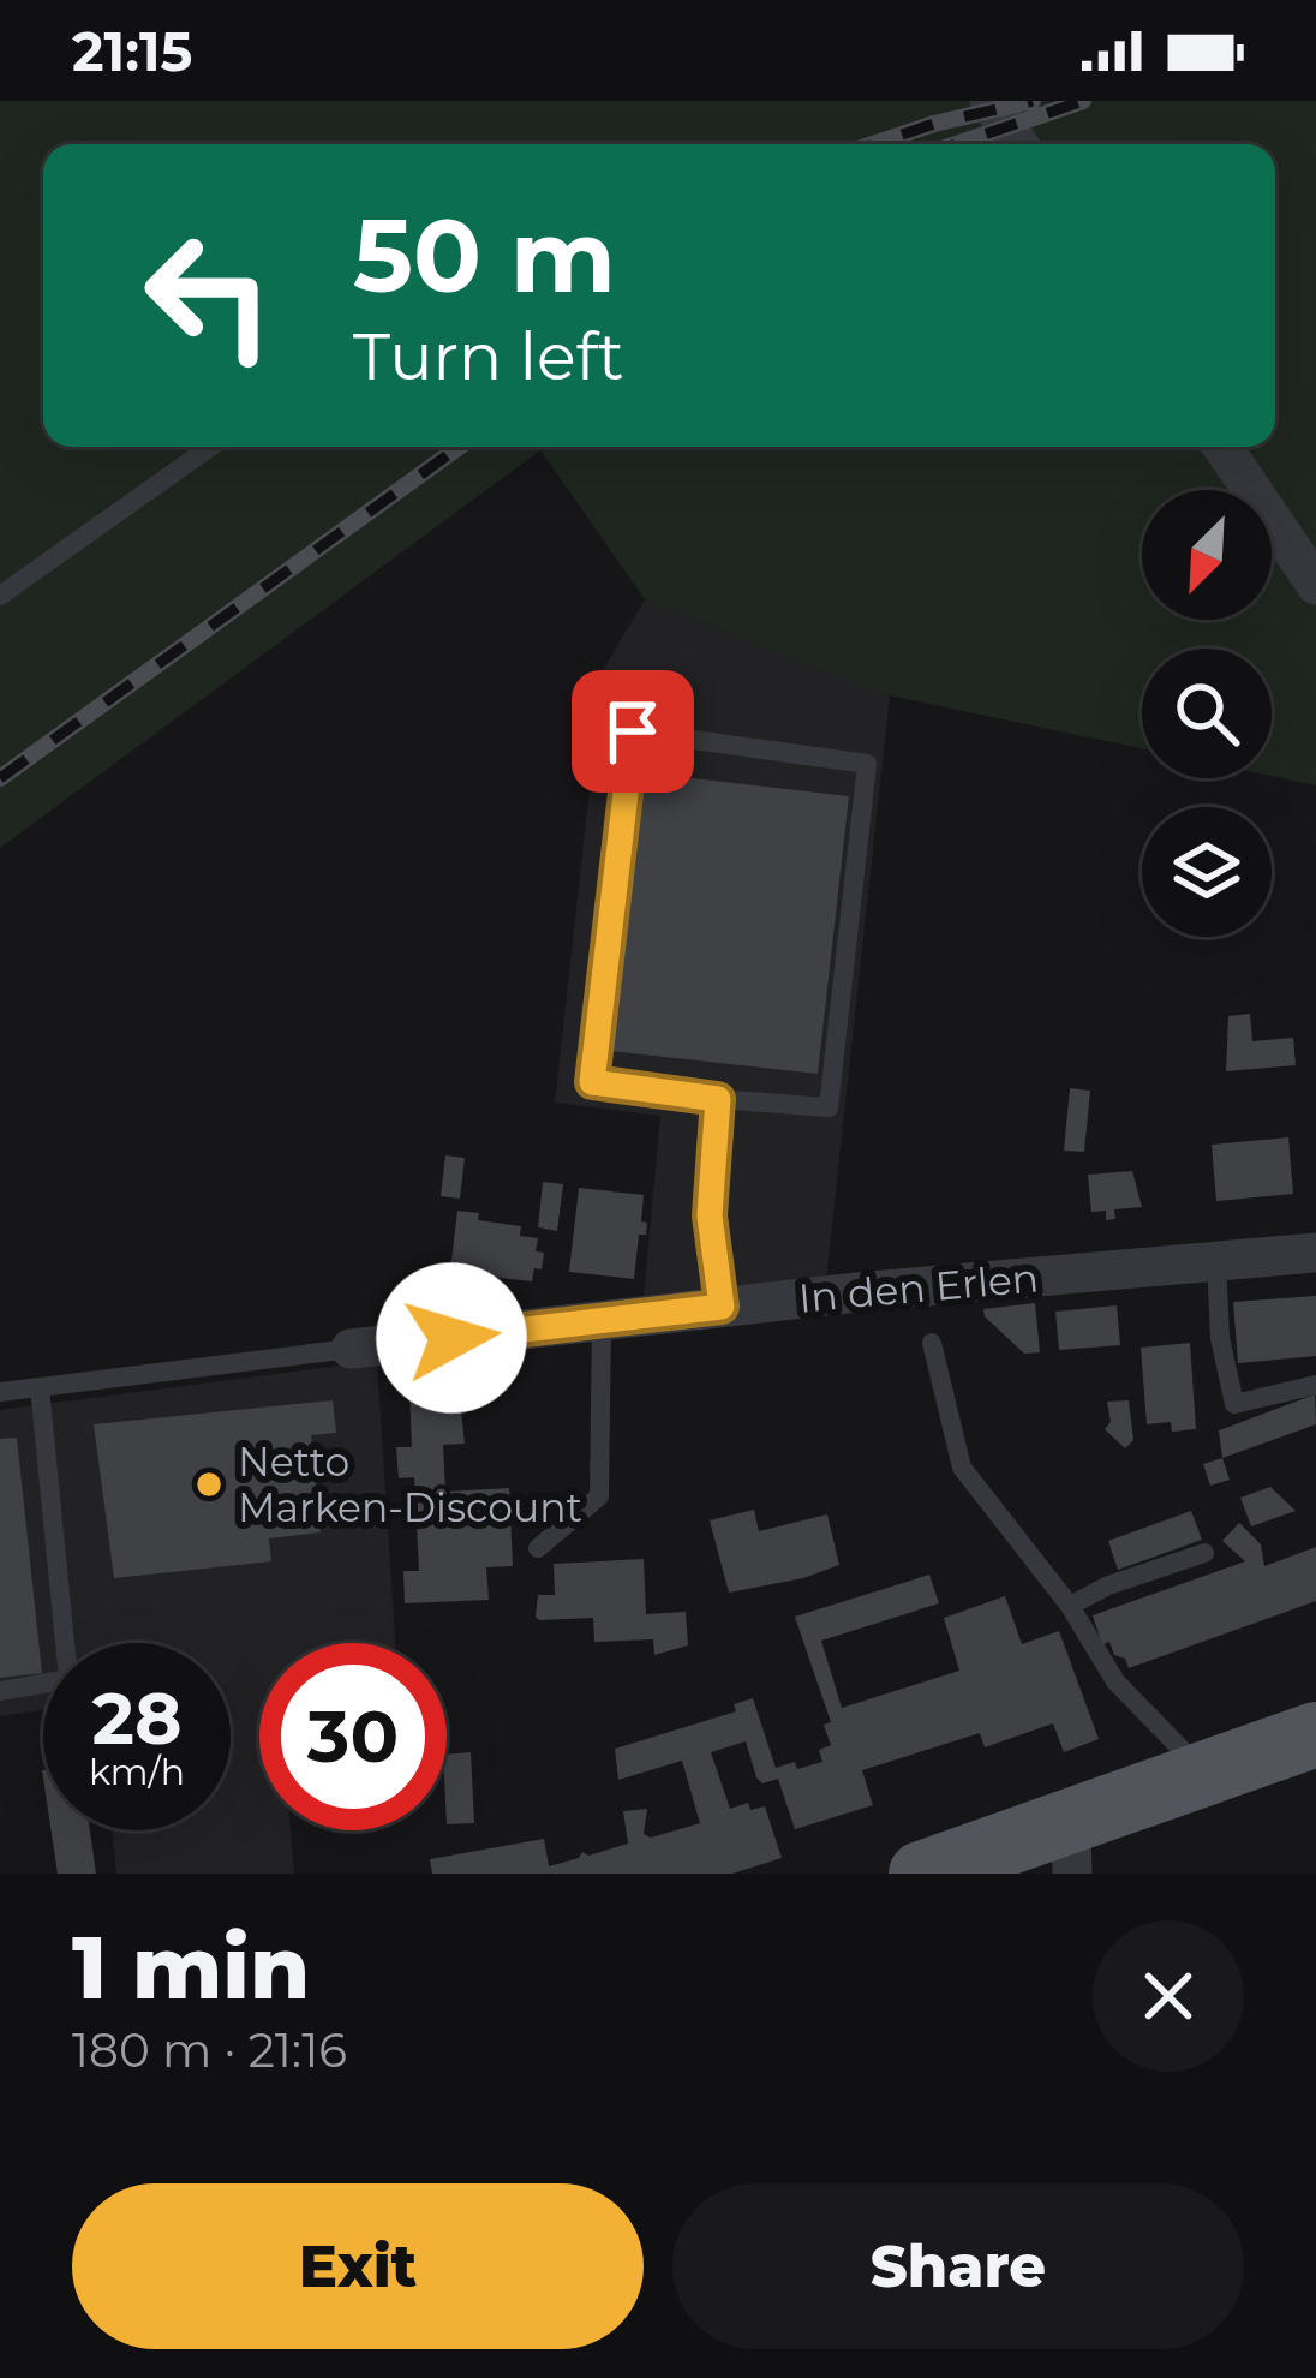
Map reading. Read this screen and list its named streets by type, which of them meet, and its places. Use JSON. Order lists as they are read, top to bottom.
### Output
{
  "streets": {
    "street": ["In den Erlen"]
  },
  "places": ["Netto Marken-Discount"],
  "north": "bottom left",
  "page": {
    "status": "21:15",
    "turn": ["50 m", "Turn left"],
    "speed": "28 km/h",
    "limit": "30",
    "heading": ["1 min", "180 m · 21:16"],
    "buttons": ["Exit", "Share"]
  }
}
